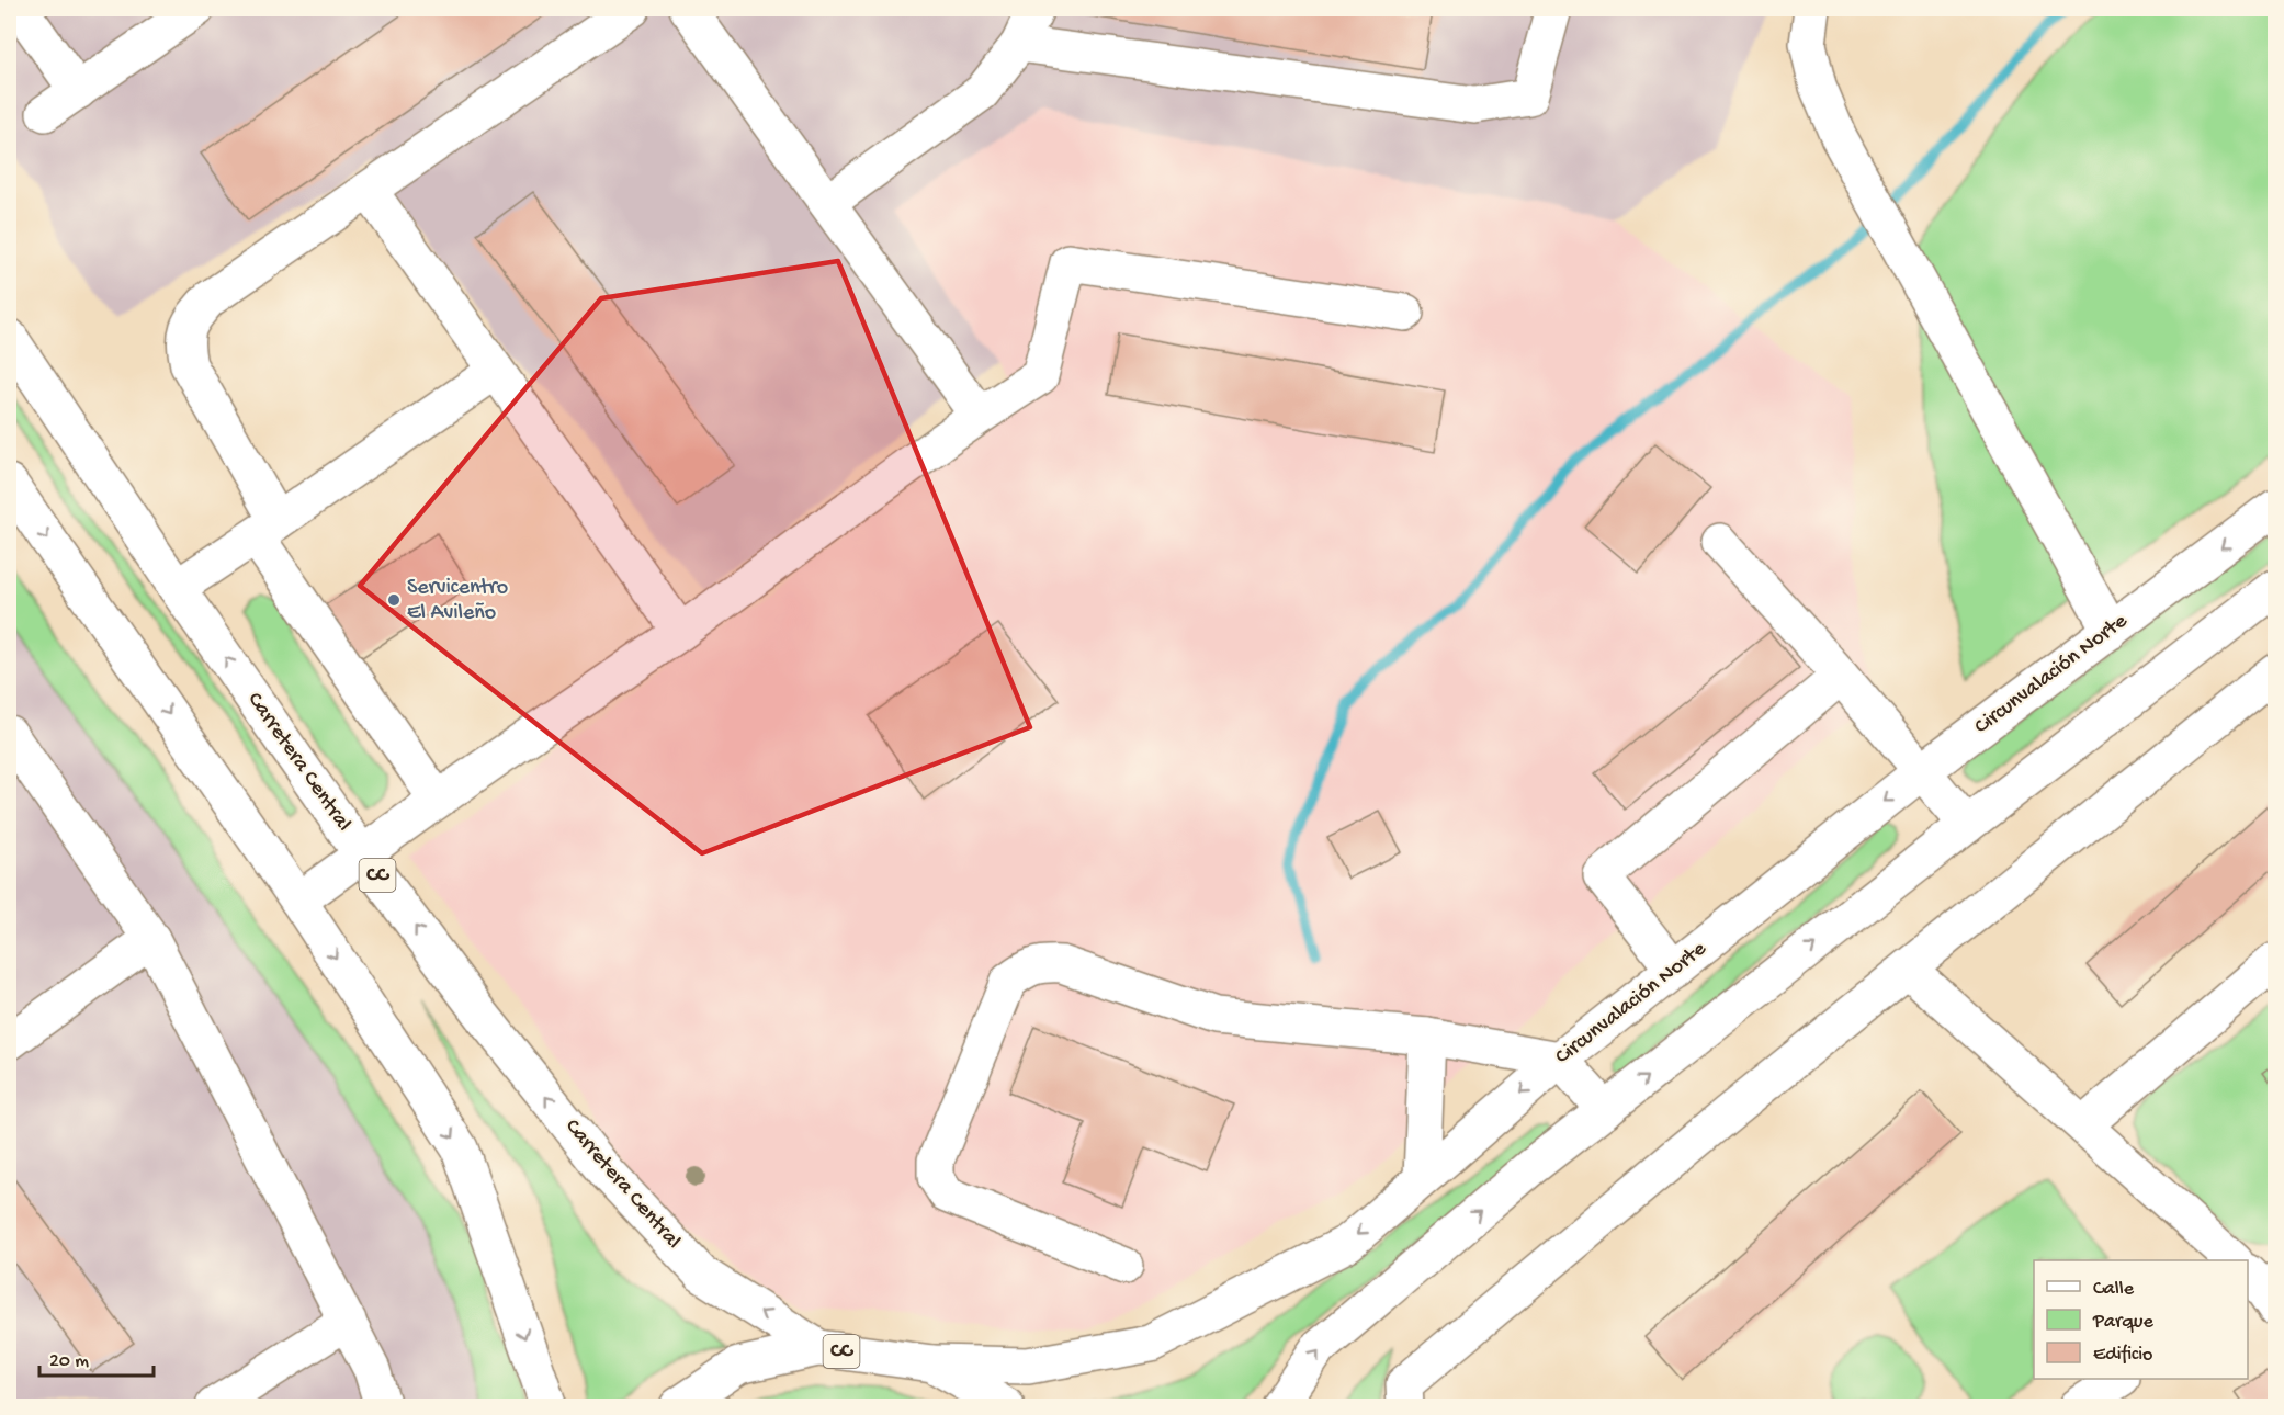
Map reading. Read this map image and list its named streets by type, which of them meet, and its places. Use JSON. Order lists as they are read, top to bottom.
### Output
{
  "streets": {
    "main road": ["Circunvalación Norte", "Carretera Central", "CC"]
  },
  "crossings": [
    ["Circunvalación Norte", "Carretera Central"]
  ],
  "places": ["Servicentro El Avileño"],
  "legend": ["Calle", "Parque", "Edificio"],
  "scale_bar": "20 m"
}
